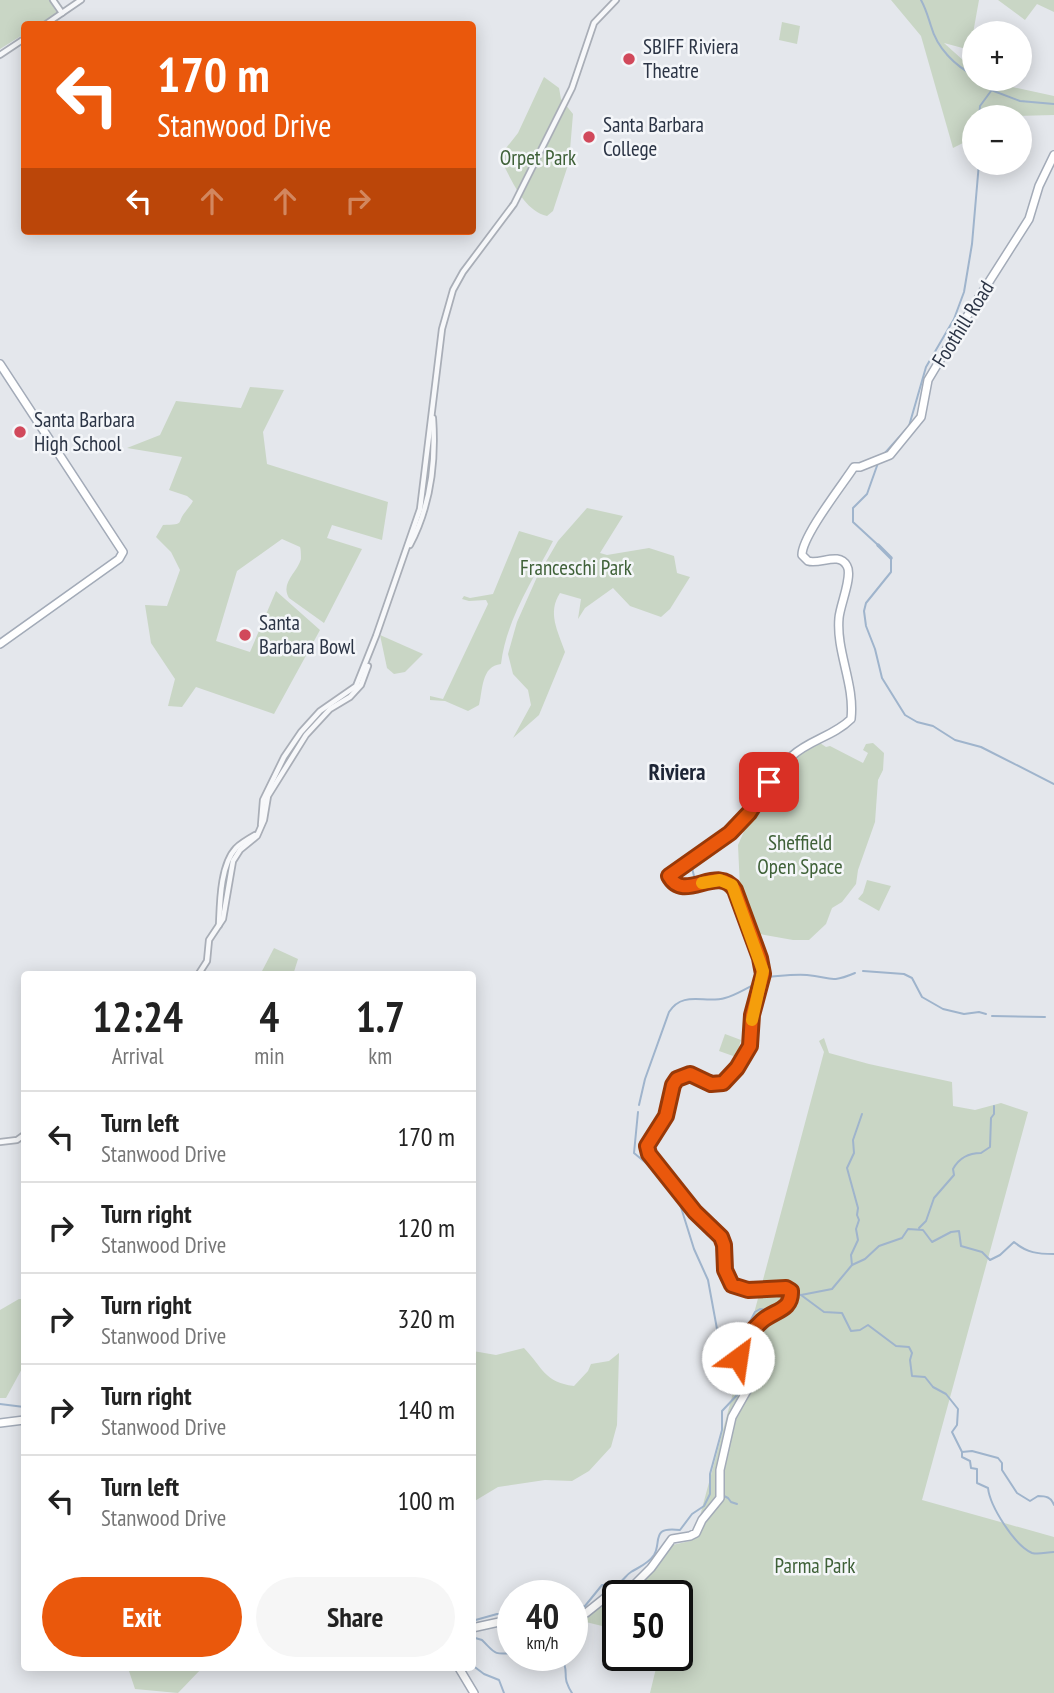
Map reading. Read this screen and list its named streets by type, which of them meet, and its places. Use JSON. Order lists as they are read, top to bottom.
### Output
{
  "streets": {
    "main road": ["Foothill Road"]
  },
  "districts": ["Riviera"],
  "parks": [
    "Orpet Park",
    "Franceschi Park",
    "Sheffield Open Space",
    "Parma Park"
  ],
  "places": [
    "SBIFF Riviera Theatre",
    "Santa Barbara College",
    "Santa Barbara High School",
    "Santa Barbara Bowl"
  ],
  "page": {
    "map_buttons": ["+", "−"],
    "turn": ["170 m", "Stanwood Drive"],
    "eta": [
      "12:24",
      "Arrival",
      "4",
      "min",
      "1.7",
      "km"
    ],
    "list": [
      {
        "name": "Turn left",
        "note": "Stanwood Drive",
        "value": "170 m"
      },
      {
        "name": "Turn right",
        "note": "Stanwood Drive",
        "value": "120 m"
      },
      {
        "name": "Turn right",
        "note": "Stanwood Drive",
        "value": "320 m"
      },
      {
        "name": "Turn right",
        "note": "Stanwood Drive",
        "value": "140 m"
      },
      {
        "name": "Turn left",
        "note": "Stanwood Drive",
        "value": "100 m"
      }
    ],
    "buttons": ["Exit", "Share"],
    "speed": "40 km/h",
    "limit": "50"
  }
}
